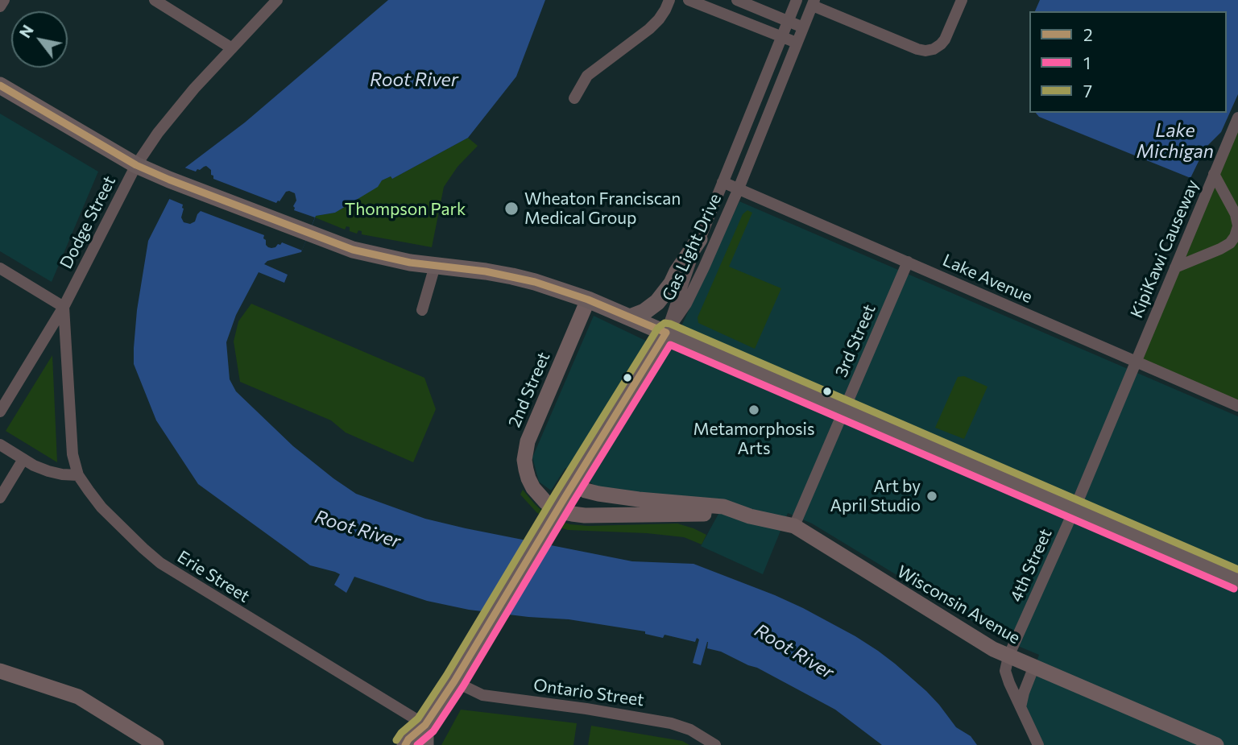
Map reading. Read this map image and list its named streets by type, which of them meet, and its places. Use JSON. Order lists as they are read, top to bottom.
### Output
{
  "streets": {
    "street": [
      "Dodge Street",
      "Gas Light Drive",
      "KipiKawi Causeway",
      "Lake Avenue",
      "3rd Street",
      "2nd Street",
      "4th Street",
      "Erie Street",
      "Wisconsin Avenue",
      "Ontario Street"
    ]
  },
  "crossings": [
    ["Gas Light Drive", "Lake Avenue"],
    ["KipiKawi Causeway", "Lake Avenue"],
    ["KipiKawi Causeway", "4th Street"],
    ["Lake Avenue", "3rd Street"],
    ["Lake Avenue", "4th Street"],
    ["3rd Street", "Wisconsin Avenue"],
    ["2nd Street", "Wisconsin Avenue"],
    ["4th Street", "Wisconsin Avenue"]
  ],
  "water": ["Root River", "Lake Michigan"],
  "parks": ["Thompson Park"],
  "places": ["Wheaton Franciscan Medical Group", "Metamorphosis Arts", "Art by April Studio"],
  "lines": ["transit line 2", "transit line 7", "transit line 1"],
  "legend": ["2", "1", "7"],
  "north": "top left"
}
